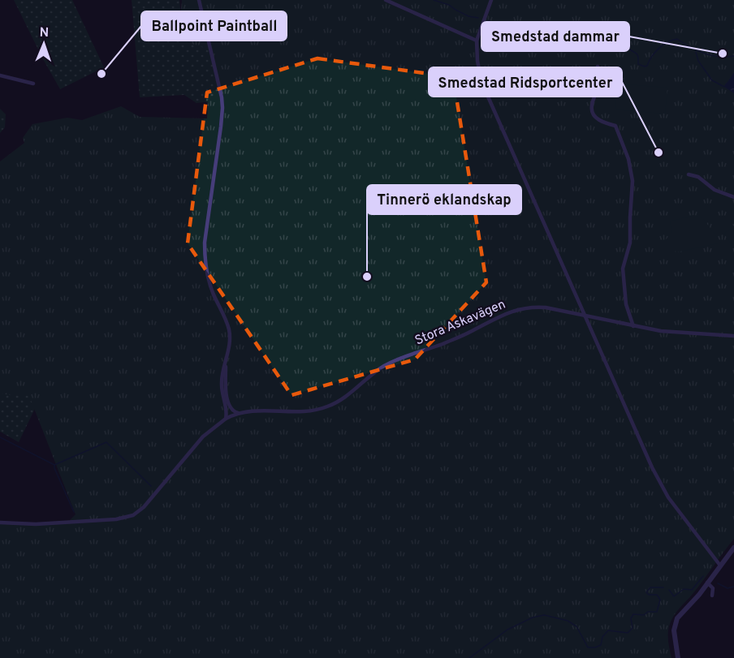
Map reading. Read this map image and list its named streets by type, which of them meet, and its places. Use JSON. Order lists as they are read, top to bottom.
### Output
{
  "streets": {
    "street": ["Stora Askavägen"]
  },
  "places": [
    "Smedstad dammar",
    "Ballpoint Paintball",
    "Smedstad Ridsportcenter",
    "Tinnerö eklandskap"
  ],
  "north": "top"
}
